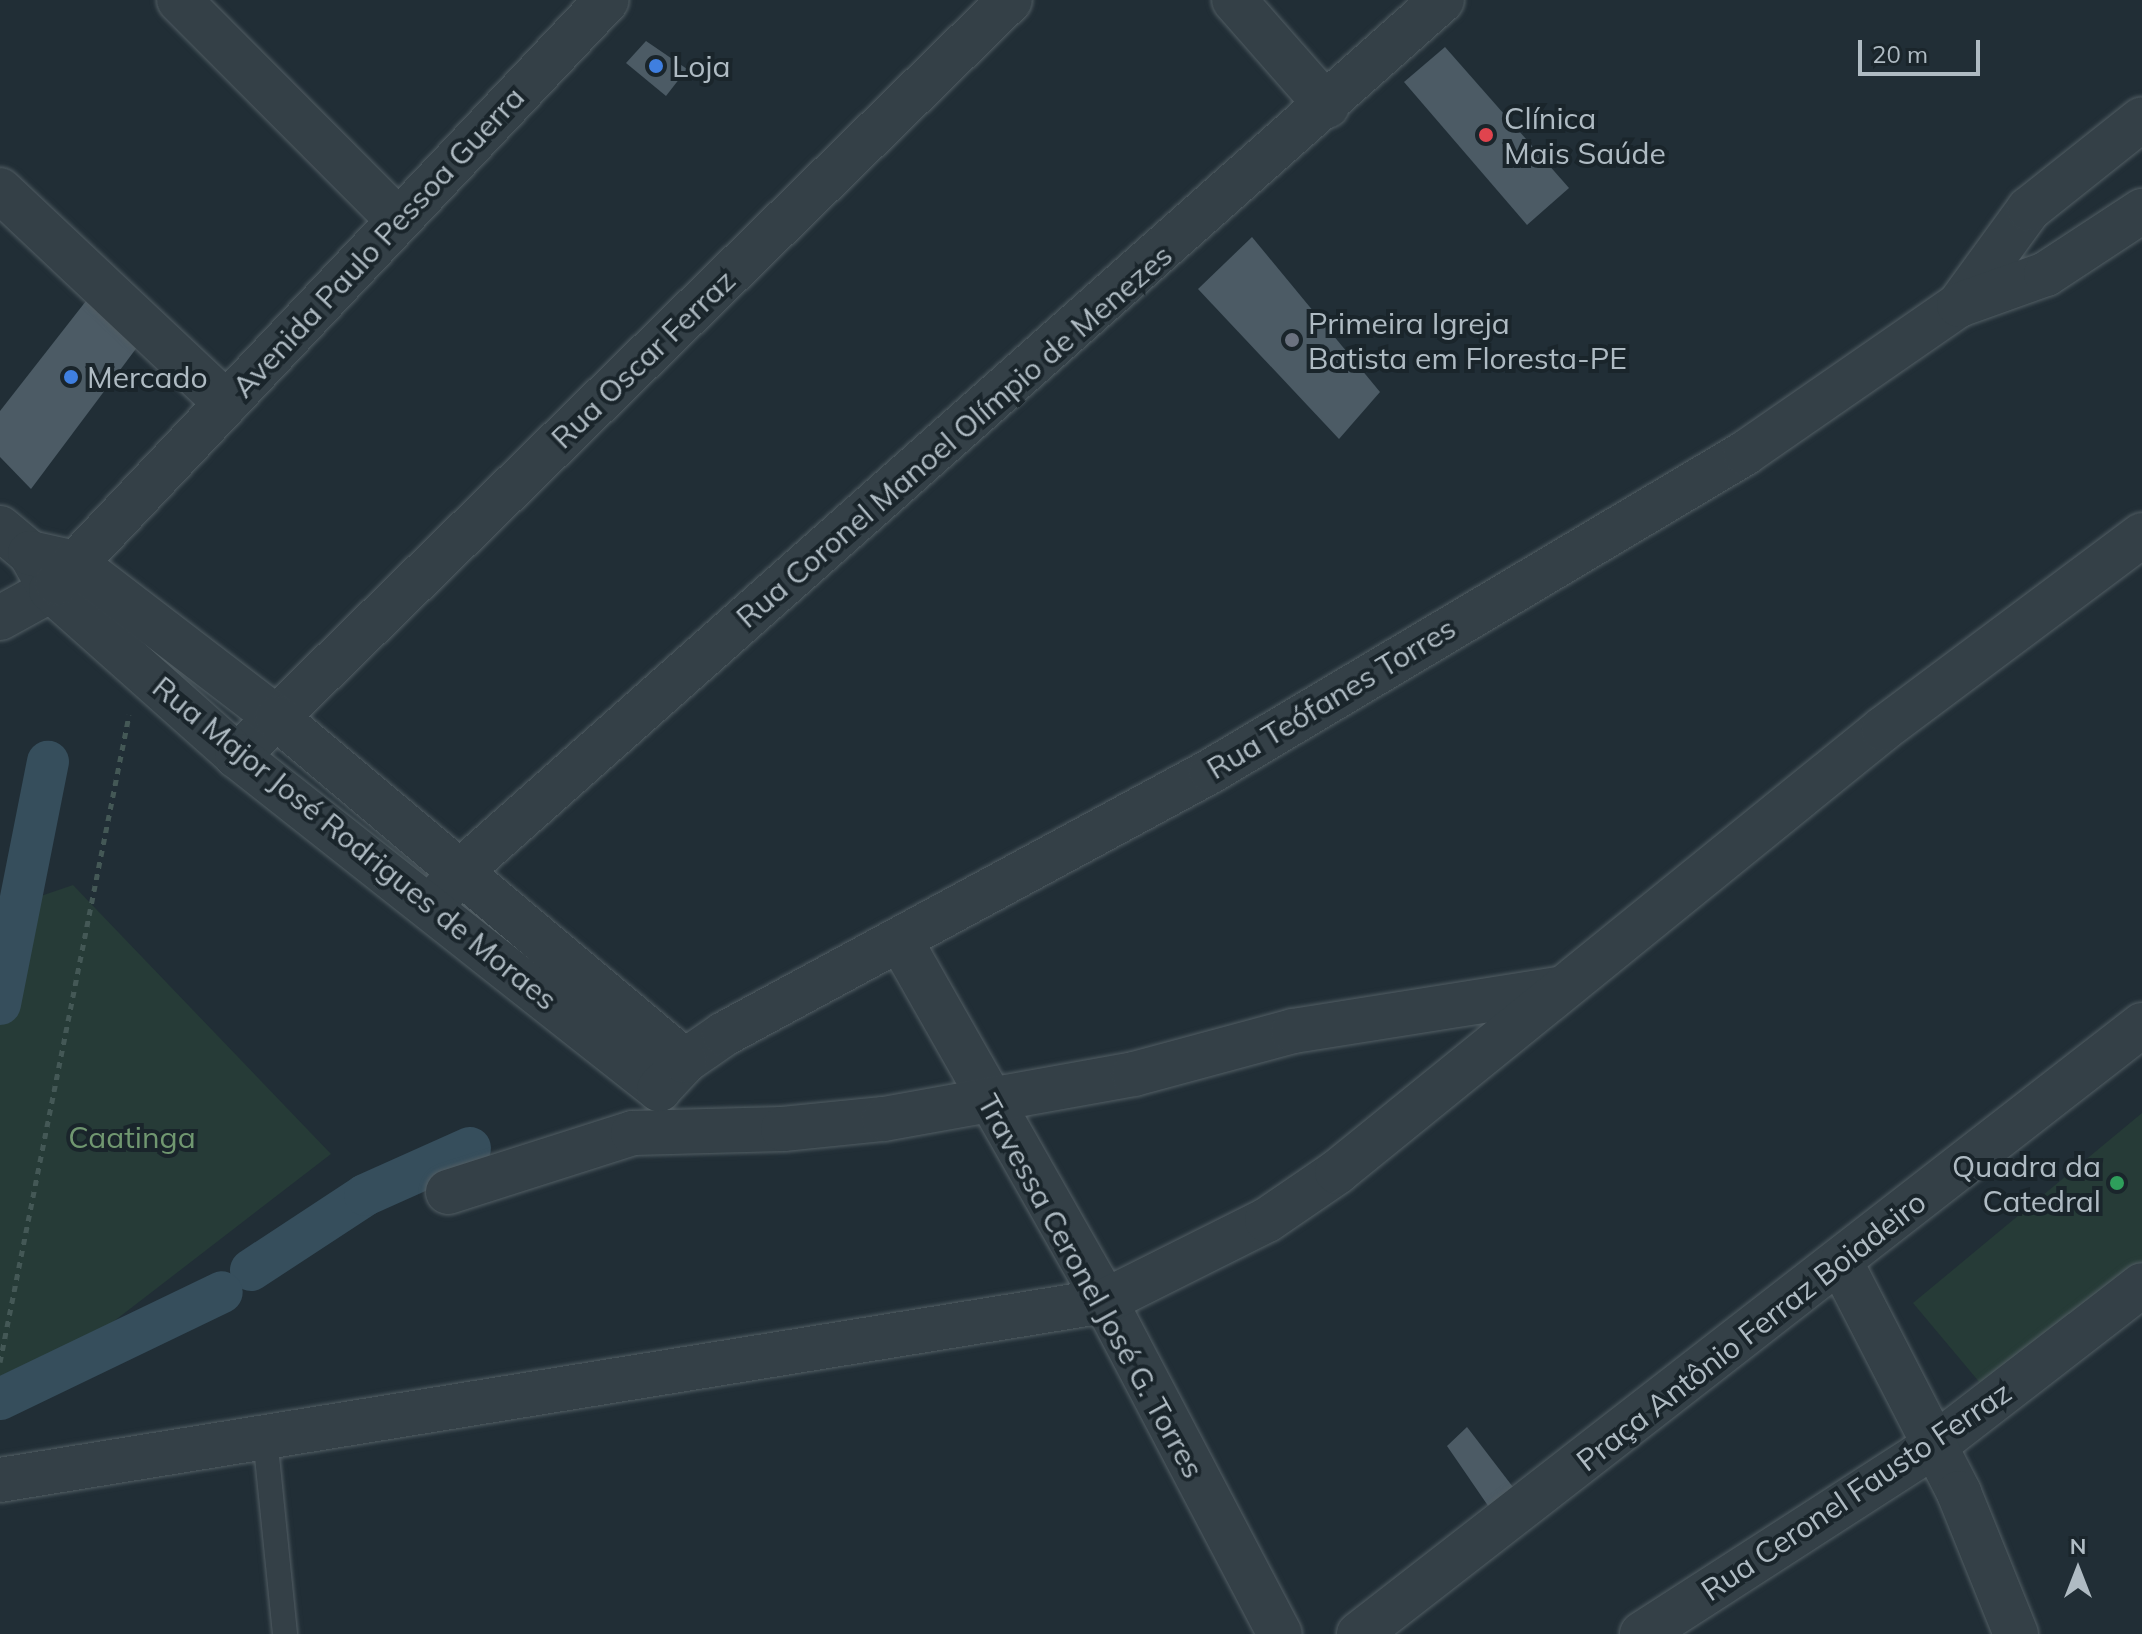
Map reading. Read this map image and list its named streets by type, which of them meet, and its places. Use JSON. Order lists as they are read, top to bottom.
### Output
{
  "streets": {
    "street": [
      "Avenida Paulo Pessoa Guerra",
      "Rua Oscar Ferraz",
      "Rua Coronel Manoel Olímpio de Menezes",
      "Rua Teófanes Torres",
      "Rua Major José Rodrigues de Moraes",
      "Travessa Ceronel José G. Torres",
      "Praça Antônio Ferraz Boiadeiro",
      "Rua Ceronel Fausto Ferraz"
    ]
  },
  "crossings": [
    ["Avenida Paulo Pessoa Guerra", "Rua Major José Rodrigues de Moraes"],
    ["Rua Oscar Ferraz", "Rua Major José Rodrigues de Moraes"],
    ["Rua Coronel Manoel Olímpio de Menezes", "Rua Major José Rodrigues de Moraes"],
    ["Rua Teófanes Torres", "Rua Major José Rodrigues de Moraes"],
    ["Rua Teófanes Torres", "Travessa Ceronel José G. Torres"]
  ],
  "parks": ["Caatinga"],
  "places": [
    "Loja",
    "Clínica Mais Saúde",
    "Primeira Igreja Batista em Floresta-PE",
    "Mercado",
    "Quadra da Catedral"
  ],
  "scale_bar": "20 m",
  "north": "top"
}
